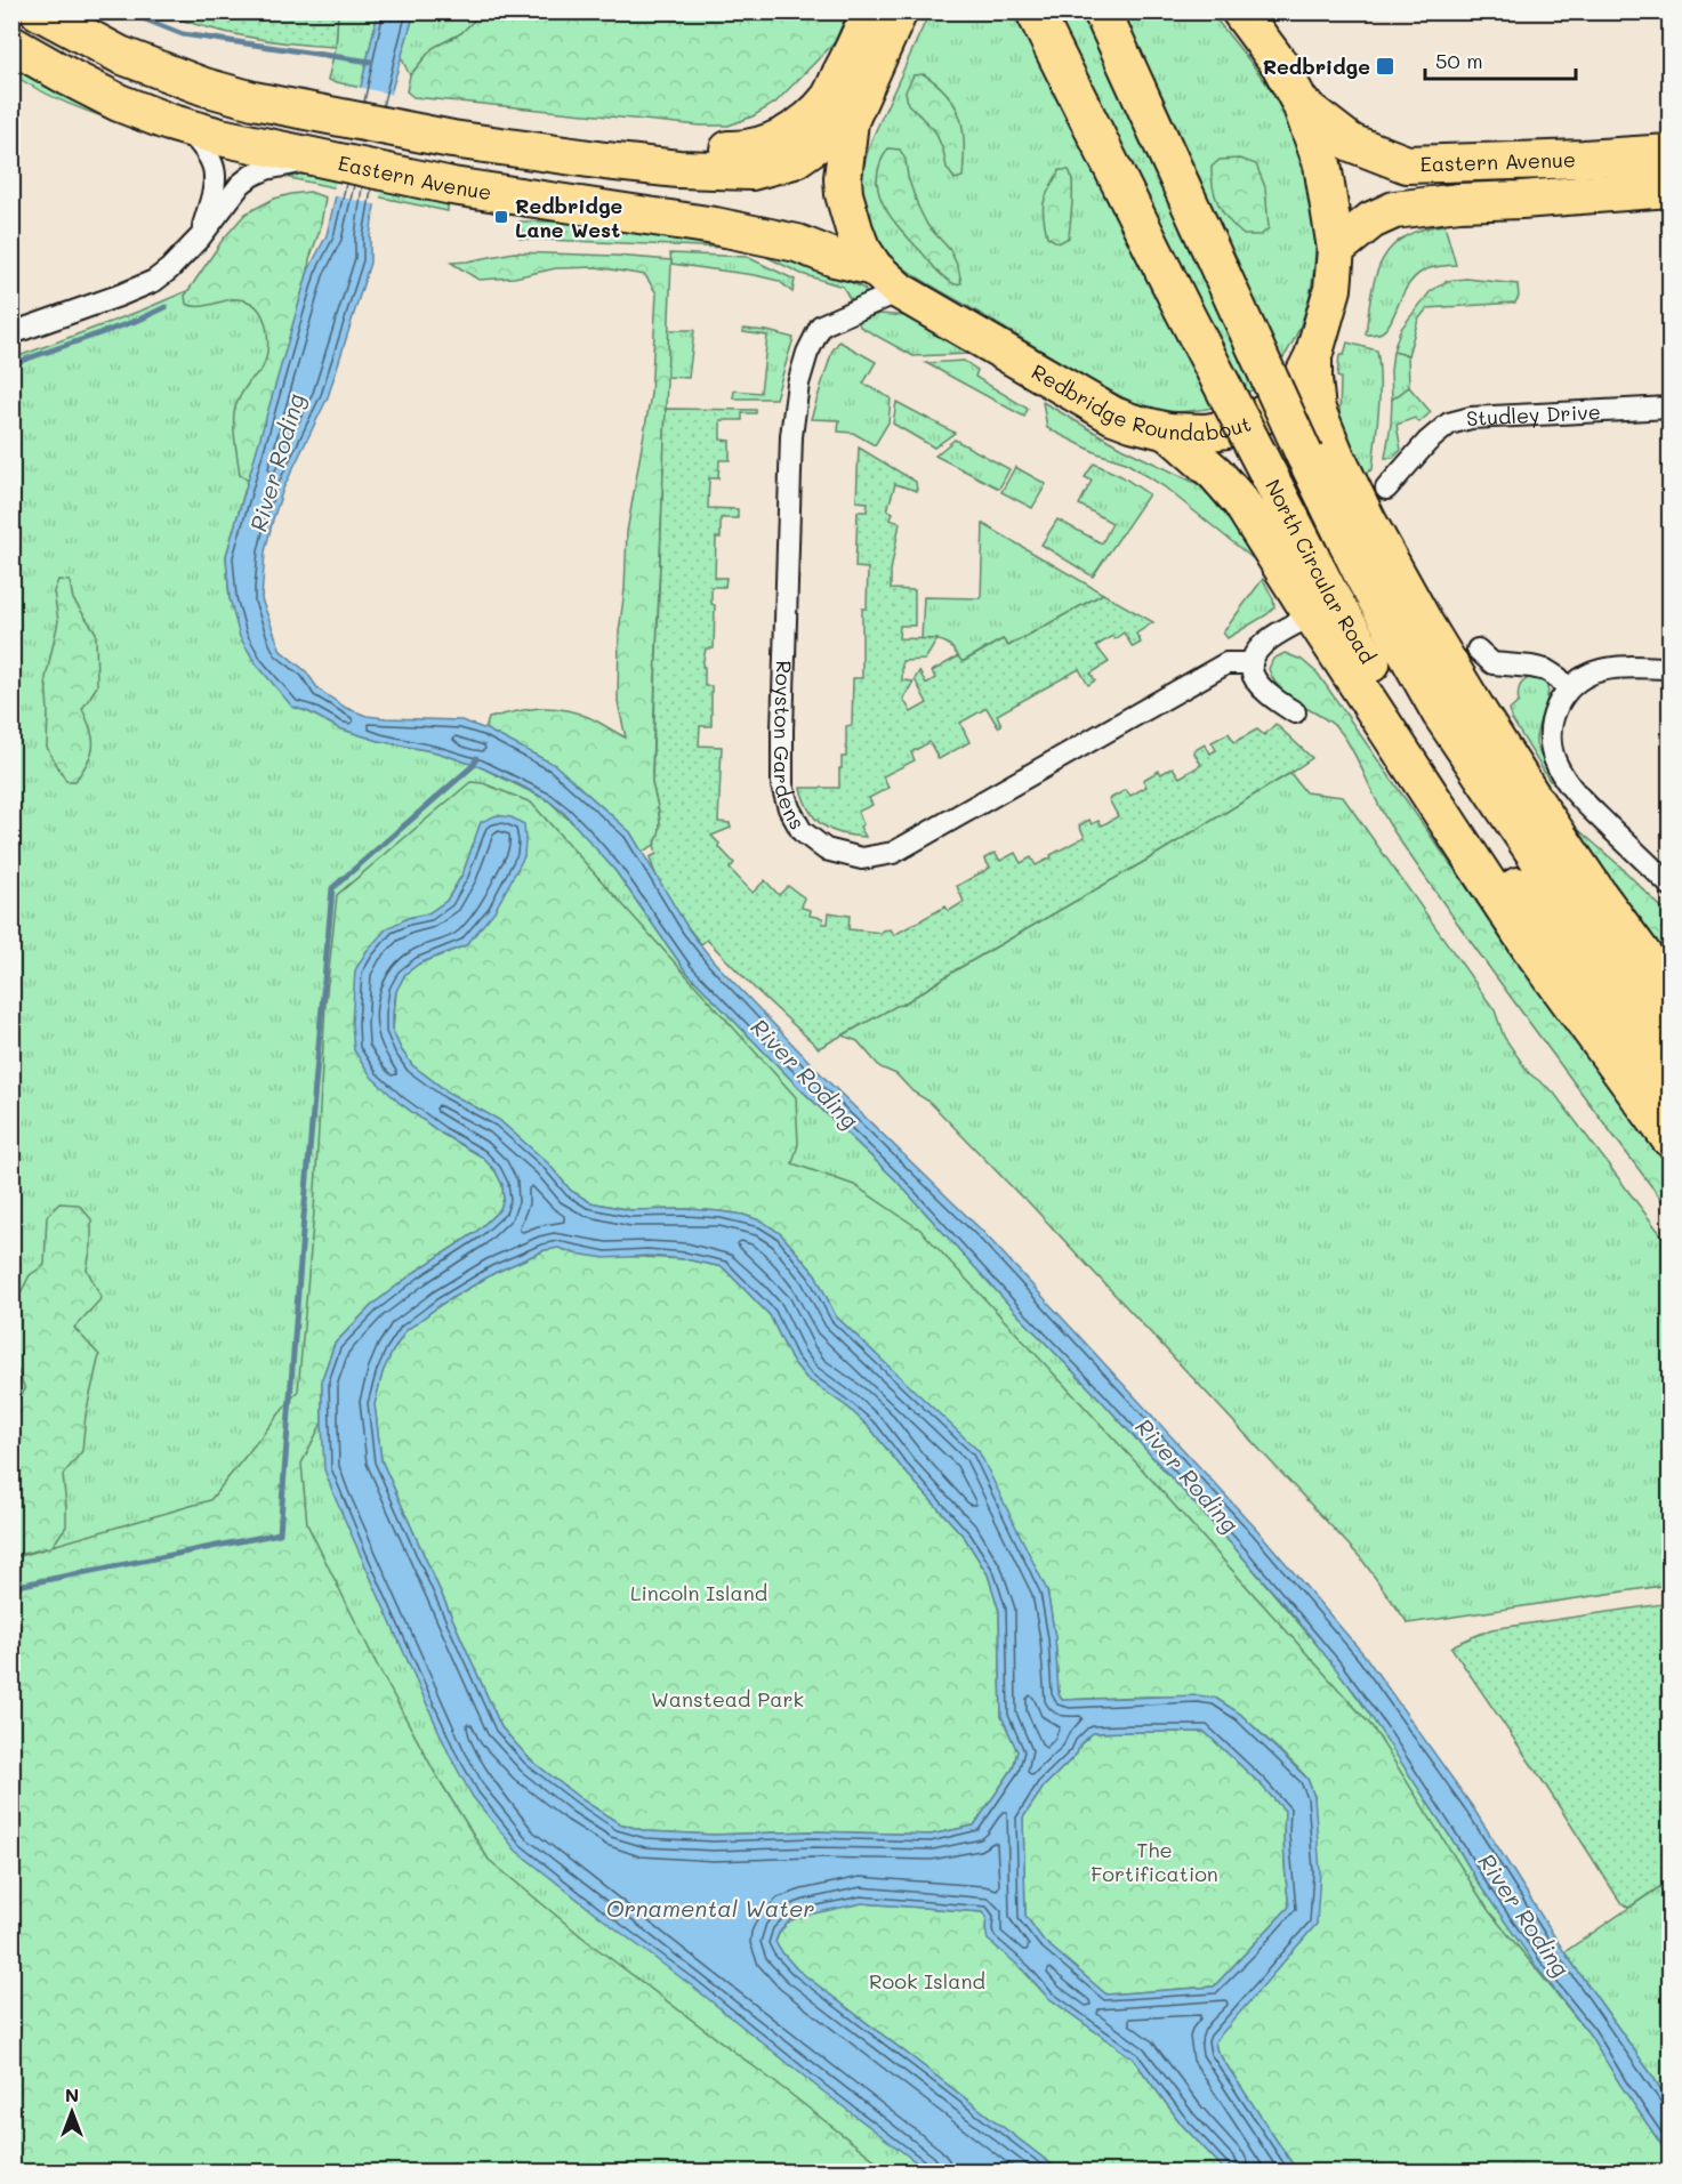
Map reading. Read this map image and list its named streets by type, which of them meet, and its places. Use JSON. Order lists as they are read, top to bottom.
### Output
{
  "streets": {
    "highway": ["Eastern Avenue", "Redbridge Roundabout", "North Circular Road"],
    "street": ["Studley Drive", "Royston Gardens"]
  },
  "crossings": [
    ["Eastern Avenue", "Redbridge Roundabout"],
    ["Redbridge Roundabout", "Royston Gardens"]
  ],
  "water": ["River Roding", "Ornamental Water"],
  "parks": [
    "Lincoln Island",
    "Wanstead Park",
    "The Fortification",
    "Rook Island"
  ],
  "places": {
    "transit": ["Redbridge", "Redbridge Lane West"]
  },
  "scale_bar": "50 m",
  "north": "top"
}
